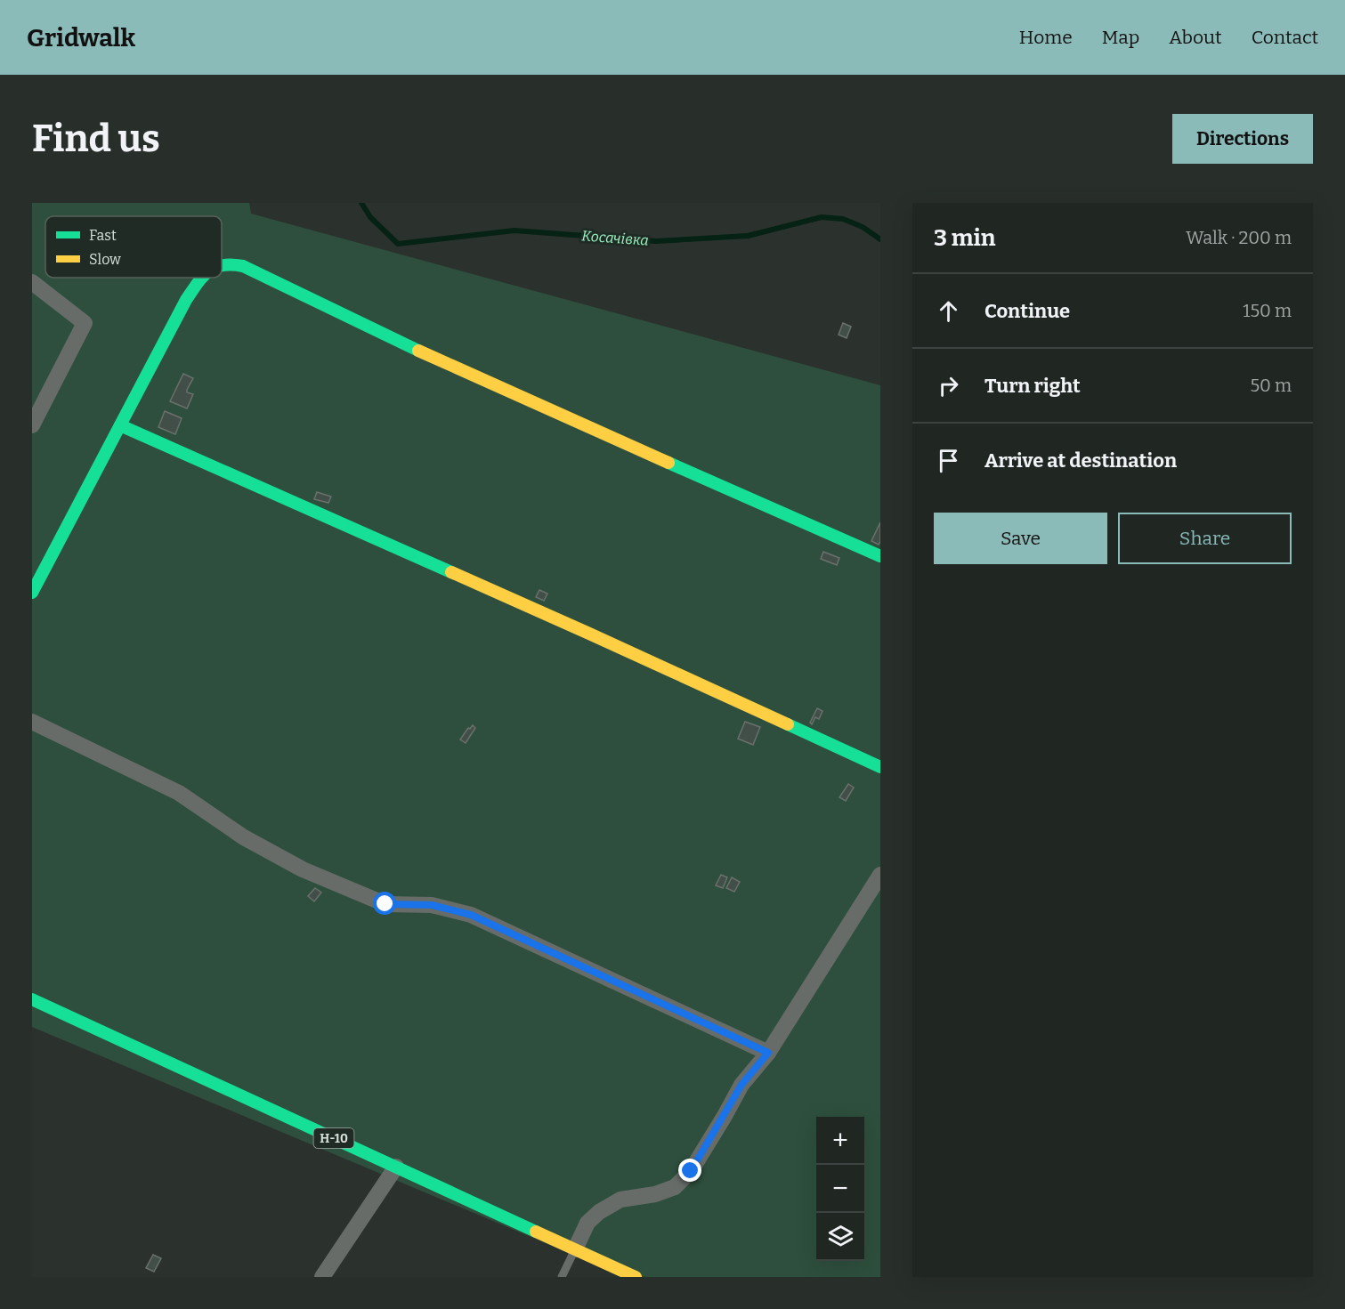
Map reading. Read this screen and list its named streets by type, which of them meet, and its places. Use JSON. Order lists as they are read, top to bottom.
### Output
{
  "streets": {
    "street": ["Н-10"]
  },
  "water": ["Косачівка"],
  "legend": ["Fast", "Slow"],
  "page": {
    "header": "Gridwalk",
    "nav": [
      "Home",
      "Map",
      "About",
      "Contact"
    ],
    "buttons": [
      "Directions",
      ["Save", "Share"]
    ],
    "title": "Find us",
    "heading": ["3 min", "Walk · 200 m"],
    "list": [
      ["Continue", "150 m"],
      ["Turn right", "50 m"],
      "Arrive at destination"
    ],
    "map_buttons": ["+", "−"]
  }
}
